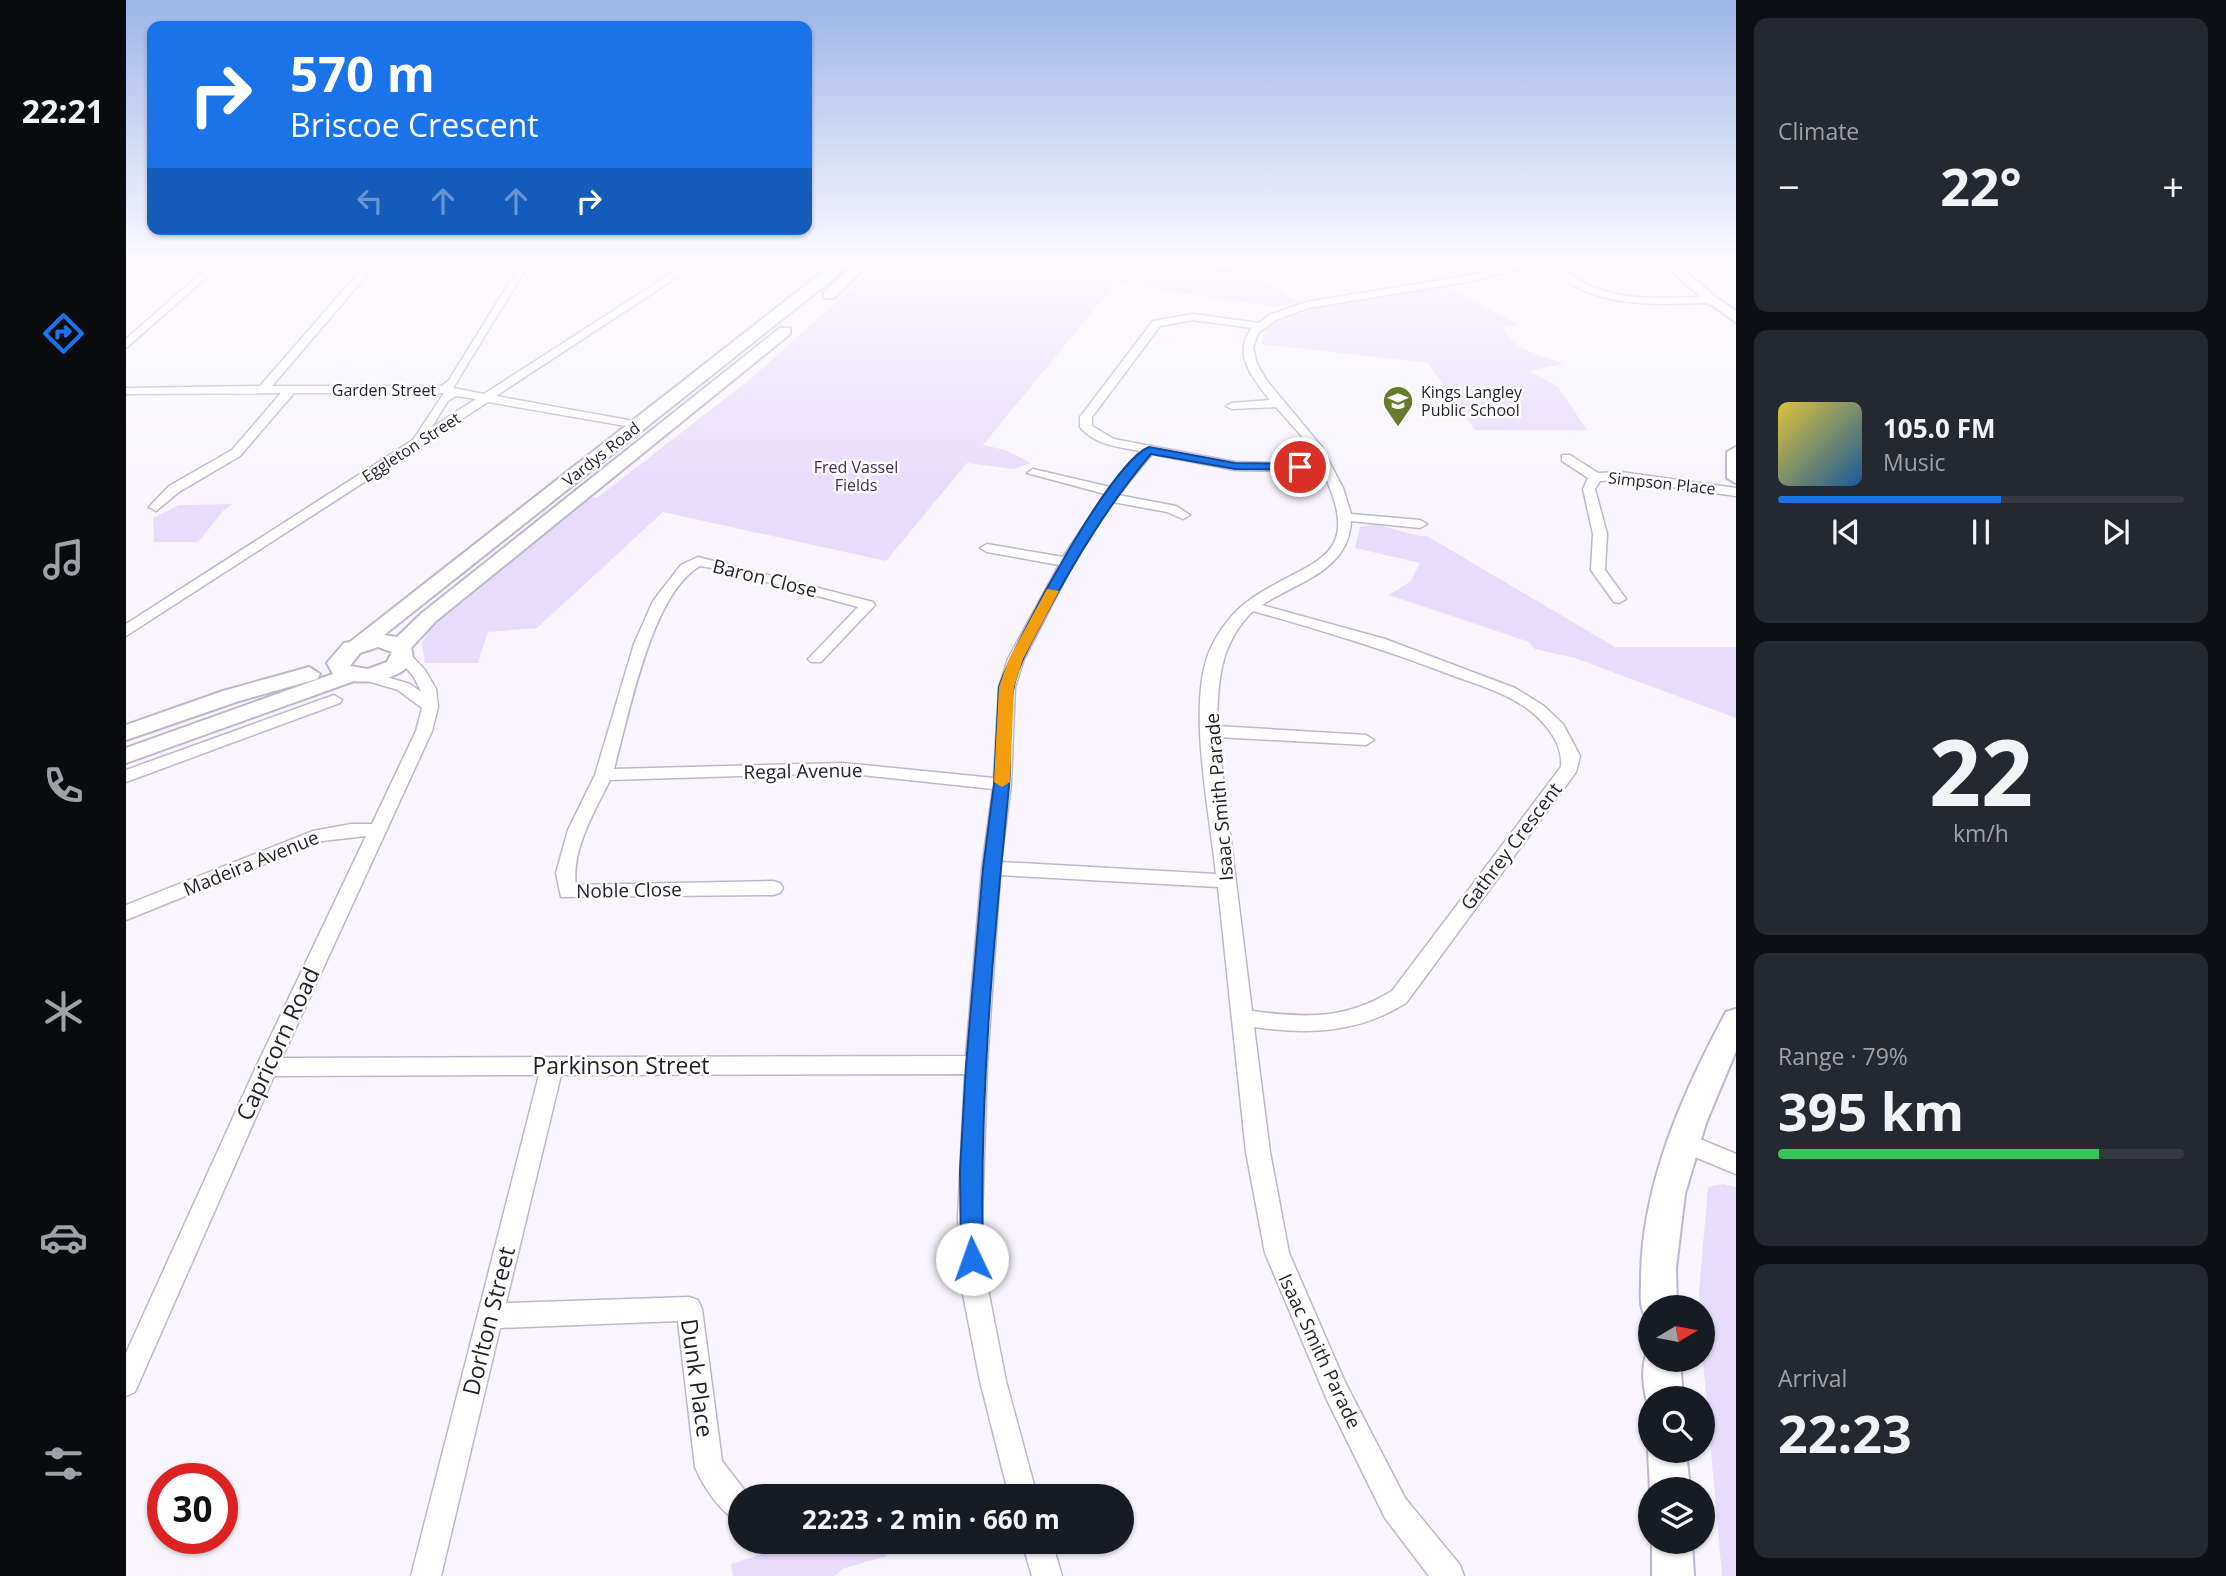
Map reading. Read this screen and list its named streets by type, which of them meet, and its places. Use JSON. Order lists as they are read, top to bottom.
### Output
{
  "streets": {
    "main road": ["Vardys Road"],
    "street": [
      "Garden Street",
      "Eggleton Street",
      "Simpson Place",
      "Baron Close",
      "Regal Avenue",
      "Isaac Smith Parade",
      "Gathrey Crescent",
      "Madeira Avenue",
      "Noble Close",
      "Capricorn Road",
      "Parkinson Street",
      "Dorlton Street",
      "Dunk Place"
    ]
  },
  "crossings": [
    ["Garden Street", "Eggleton Street"],
    ["Garden Street", "Vardys Road"],
    ["Baron Close", "Regal Avenue"],
    ["Baron Close", "Noble Close"],
    ["Regal Avenue", "Noble Close"],
    ["Isaac Smith Parade", "Gathrey Crescent"],
    ["Madeira Avenue", "Capricorn Road"],
    ["Capricorn Road", "Parkinson Street"],
    ["Parkinson Street", "Dorlton Street"],
    ["Dorlton Street", "Dunk Place"]
  ],
  "parks": ["Fred Vassel Fields"],
  "places": {
    "school or university": ["Kings Langley Public School"]
  },
  "north": "right",
  "page": {
    "tabs": "22:21",
    "tile": [
      "Climate",
      ["22", "km/h"],
      ["Range · 79%", "395 km"],
      ["Arrival", "22:23"]
    ],
    "turn": ["570 m", "Briscoe Crescent"],
    "heat": ["−", "22°", "+"],
    "song": ["105.0 FM", "Music"],
    "limit": "30",
    "trip": "22:23 · 2 min · 660 m"
  }
}
